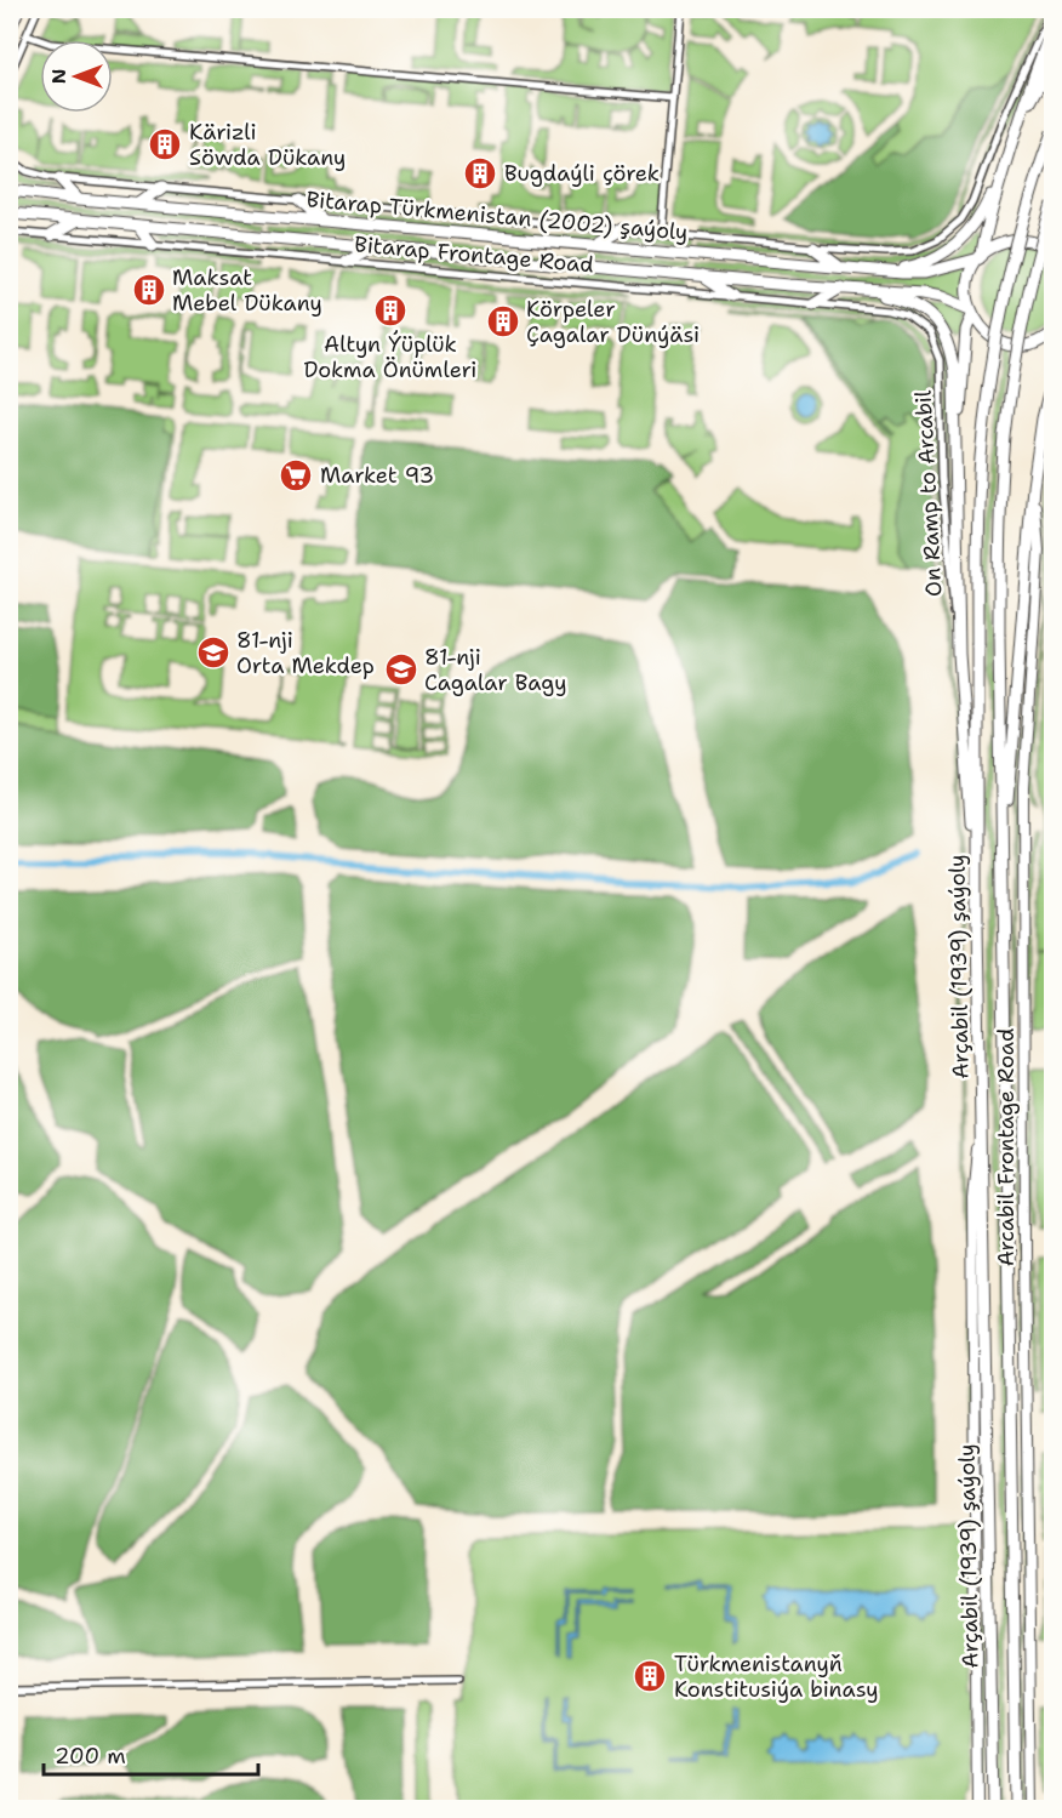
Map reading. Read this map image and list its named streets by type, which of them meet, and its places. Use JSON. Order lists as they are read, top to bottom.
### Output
{
  "streets": {
    "main road": ["Bitarap Türkmenistan (2002) şaýoly", "Arçabil (1939) şaýoly"],
    "street": ["Bitarap Frontage Road", "On Ramp to Arcabil", "Arcabil Frontage Road"]
  },
  "crossings": [
    ["Bitarap Frontage Road", "On Ramp to Arcabil"],
    ["Arçabil (1939) şaýoly", "Arcabil Frontage Road"]
  ],
  "places": {
    "building": [
      "Kärizli Söwda Dükany",
      "Bugdaýli çörek",
      "Maksat Mebel Dükany",
      "Altyn Ýüplük Dokma Önümleri",
      "Körpeler Çagalar Dünýäsi",
      "Türkmenistanyň Konstitusiýa binasy"
    ],
    "supermarket": ["Market 93"],
    "school or university": ["81-nji Orta Mekdep", "81-nji Cagalar Bagy"]
  },
  "scale_bar": "200 m",
  "north": "left"
}
